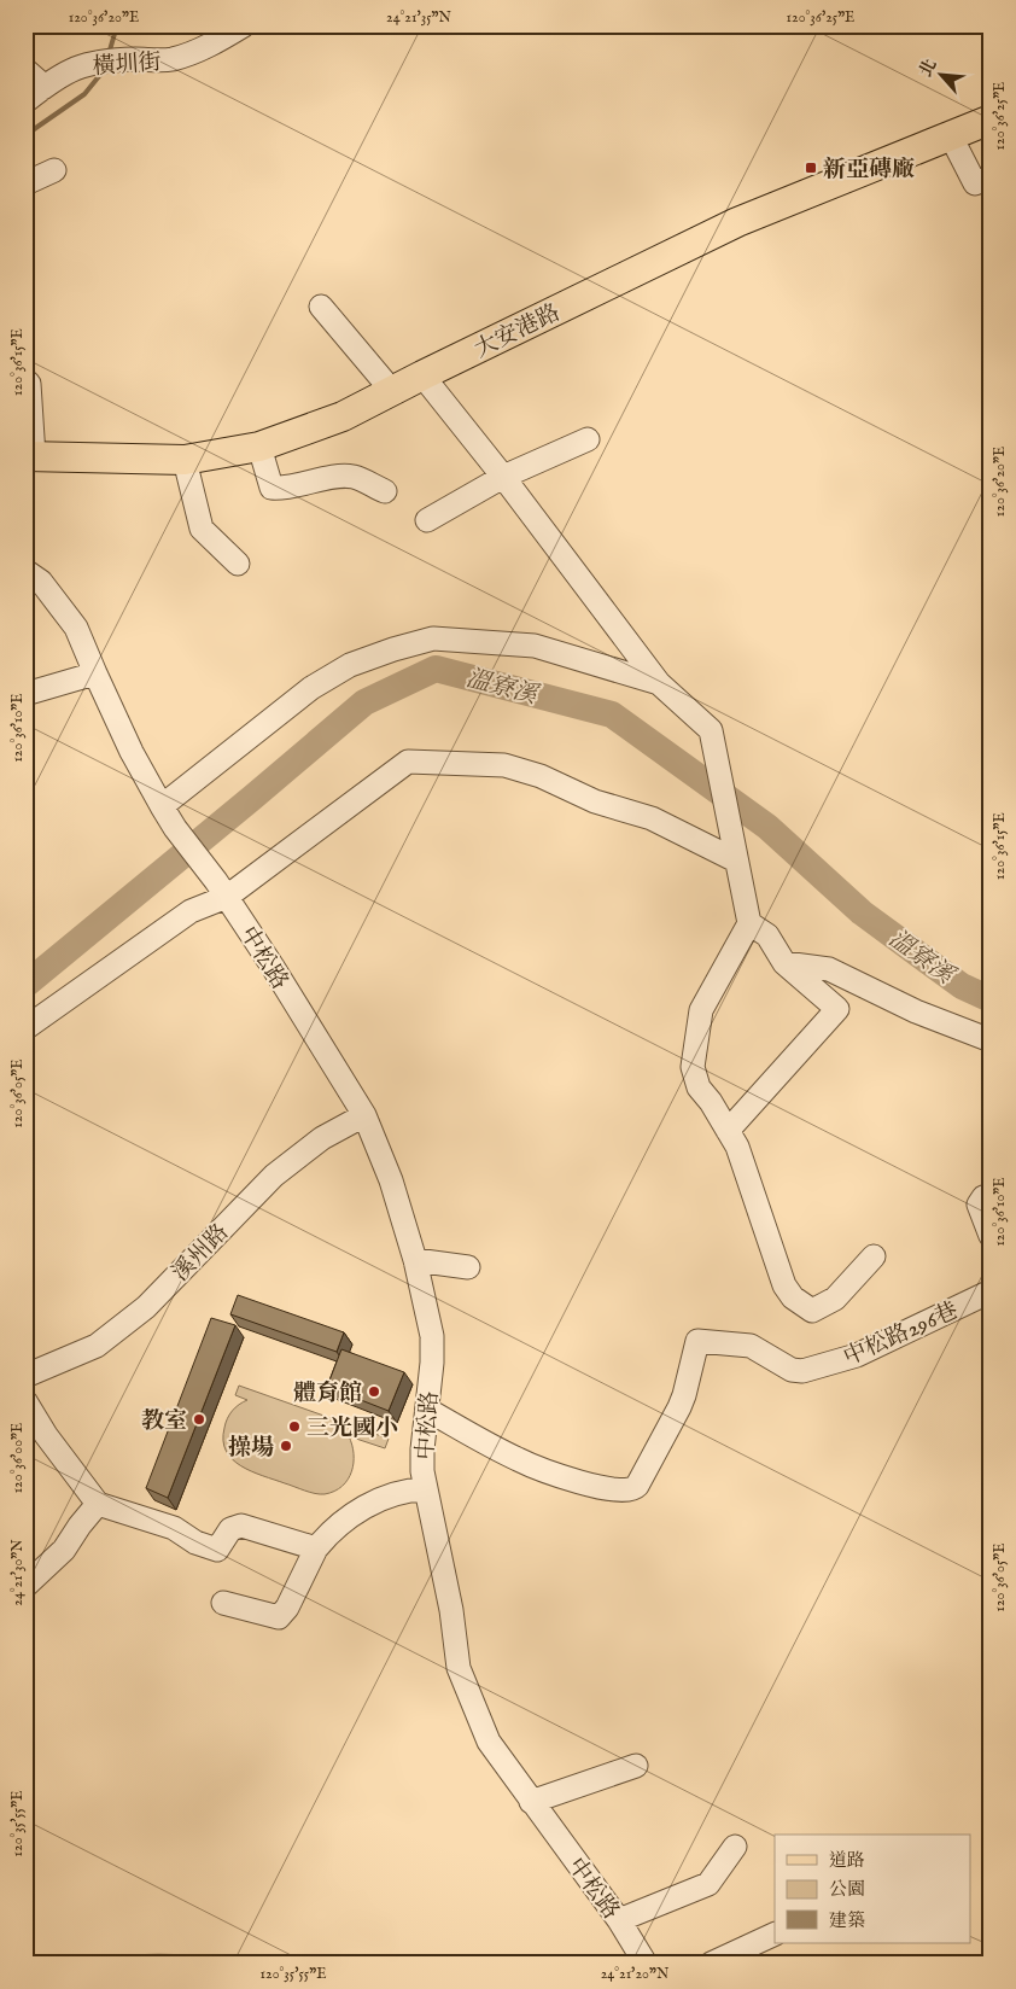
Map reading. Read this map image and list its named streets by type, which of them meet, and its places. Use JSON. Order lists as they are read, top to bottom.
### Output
{
  "streets": {
    "main road": ["大安港路"],
    "street": [
      "橫圳街",
      "中松路",
      "溪州路",
      "中松路296巷"
    ]
  },
  "crossings": [
    ["中松路", "溪州路"],
    ["中松路", "中松路296巷"]
  ],
  "water": ["溫寮溪"],
  "places": {
    "transit": ["新亞磚廠"],
    "other": [
      "體育館",
      "教室",
      "三光國小",
      "操場"
    ]
  },
  "legend": ["道路", "公園", "建築"],
  "north": "top left",
  "coordinates": [
    "120°36'20\"E",
    "24°21'35\"N",
    "120°36'25\"E",
    "120°36'15\"E",
    "120°36'10\"E",
    "120°36'05\"E",
    "120°36'00\"E",
    "24°21'30\"N",
    "120°35'55\"E",
    "24°21'20\"N"
  ]
}
